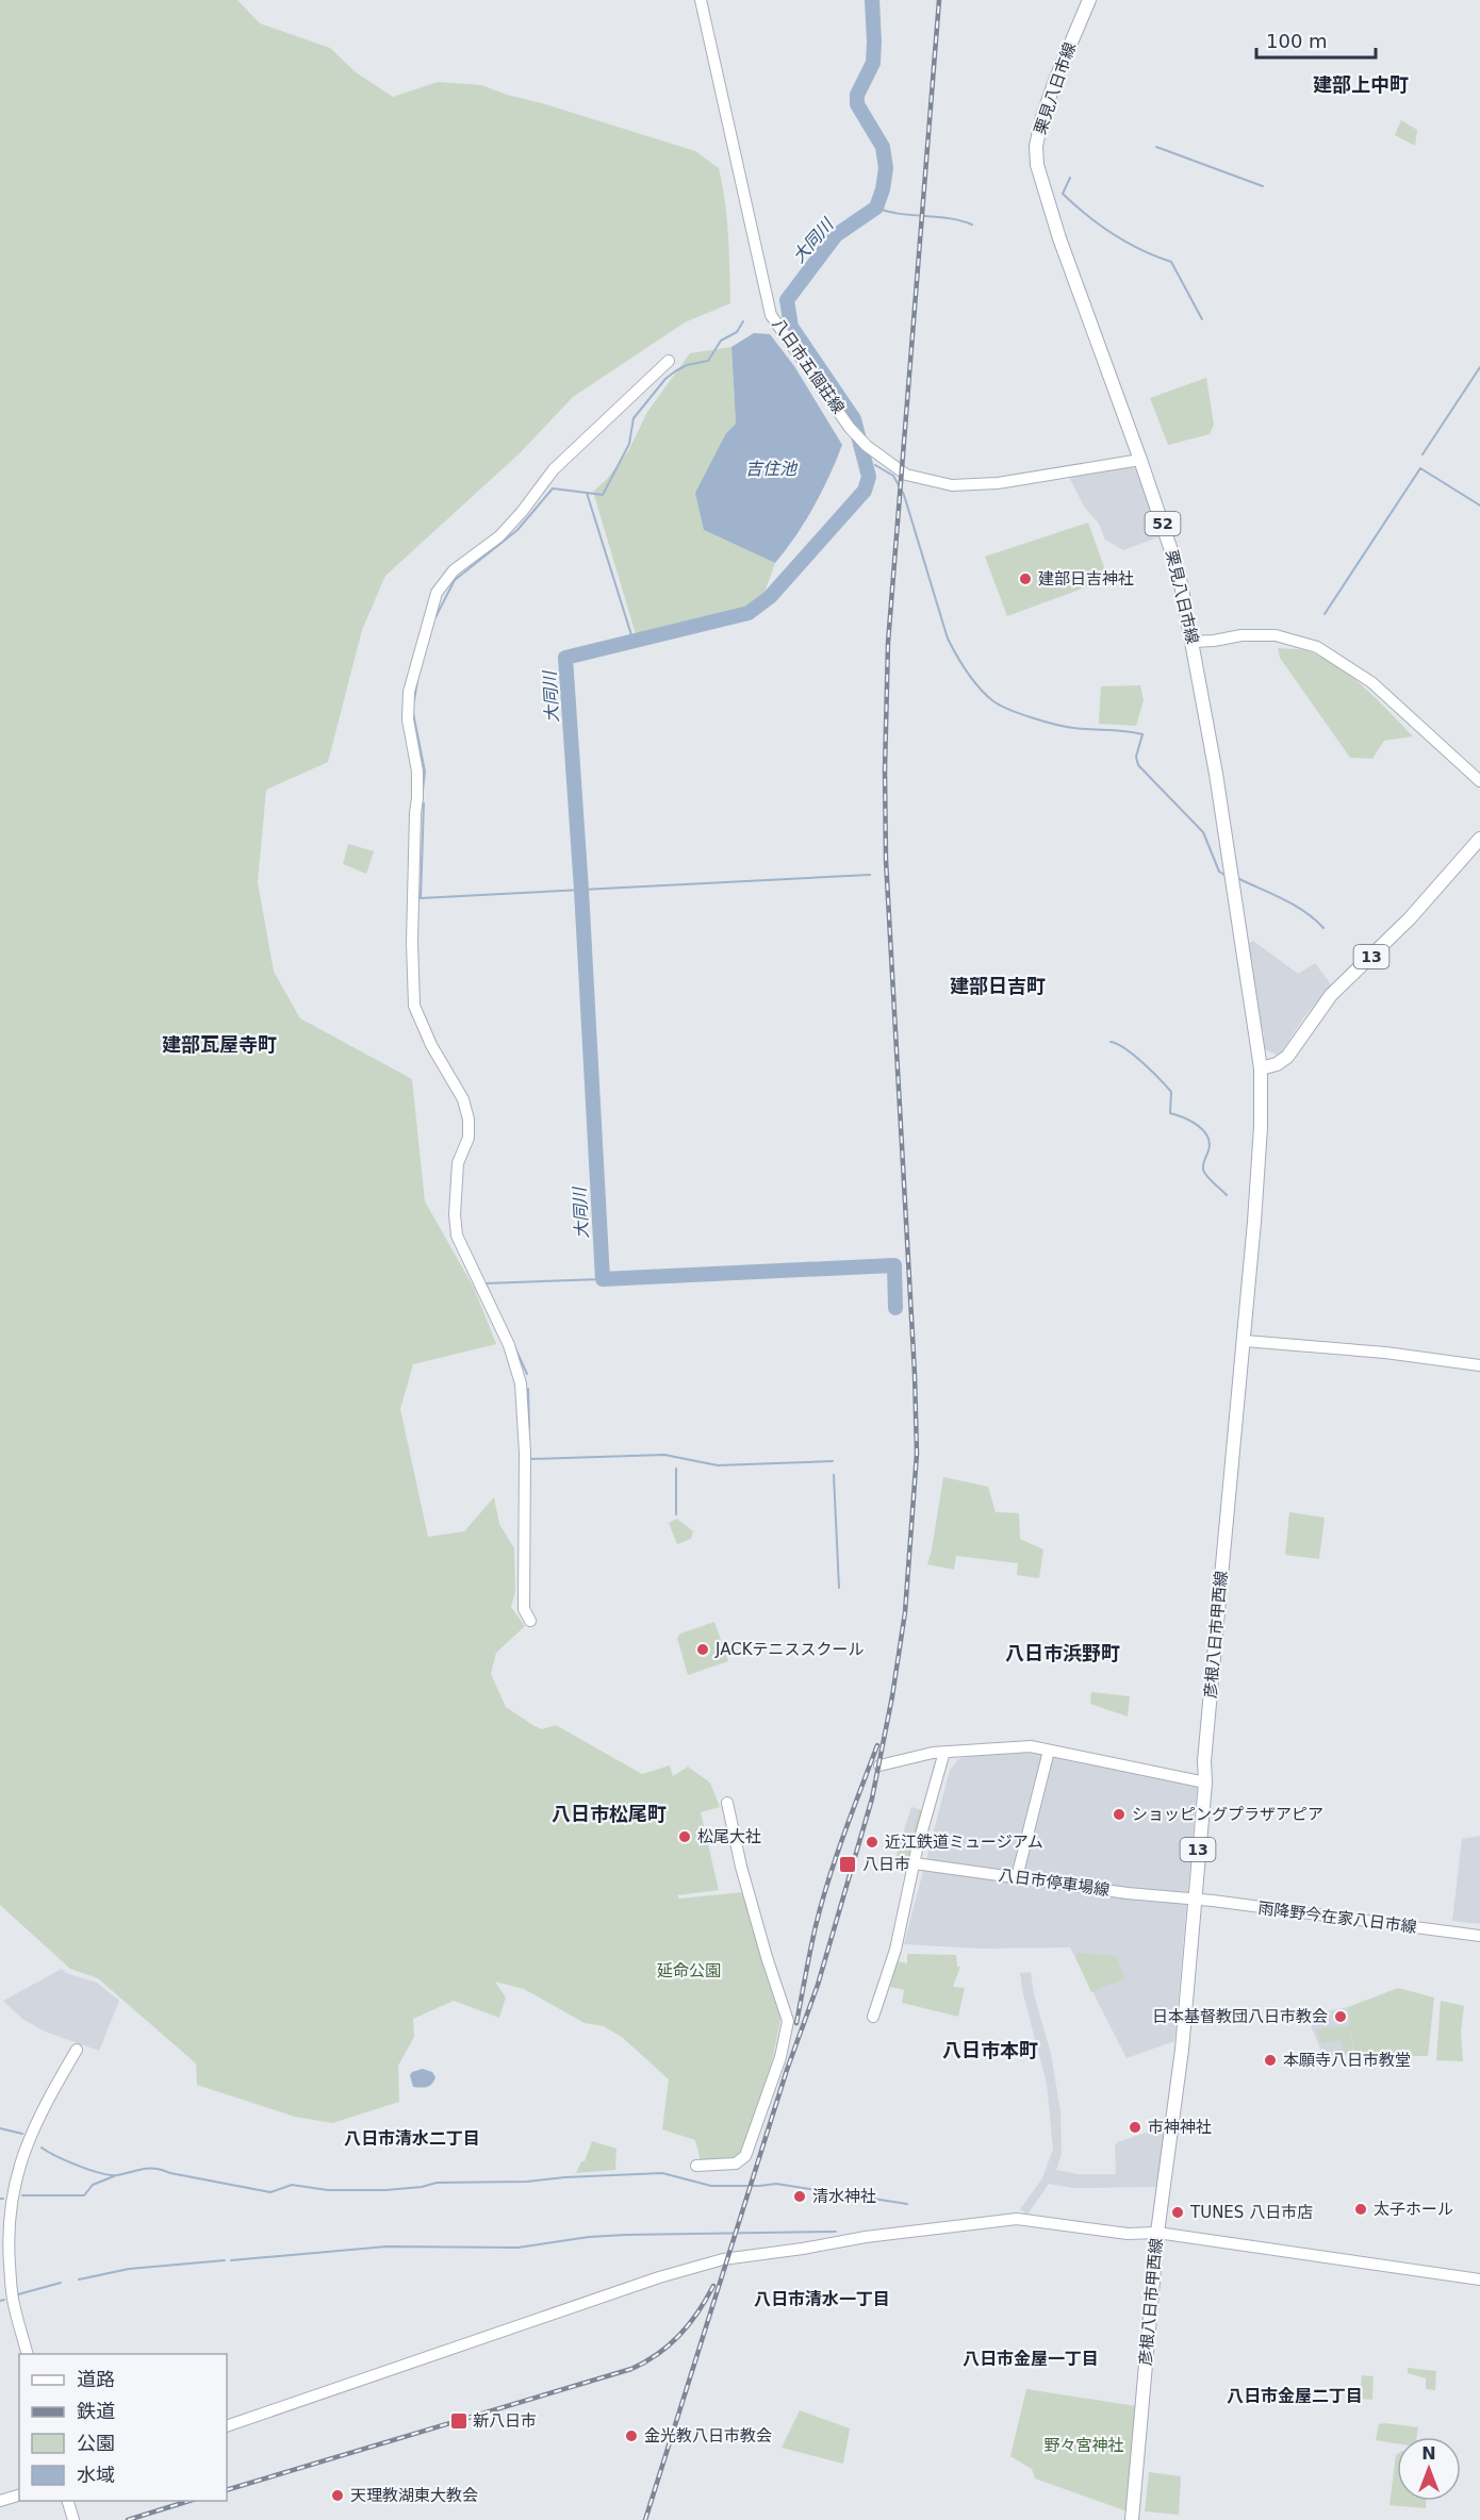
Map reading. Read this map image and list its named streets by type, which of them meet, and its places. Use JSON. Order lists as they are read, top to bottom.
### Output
{
  "streets": {
    "main road": [
      "栗見八日市線",
      "52",
      "13",
      "彦根八日市甲西線"
    ],
    "street": ["八日市五個荘線", "八日市停車場線", "雨降野今在家八日市線"]
  },
  "crossings": [
    ["栗見八日市線", "八日市五個荘線"],
    ["栗見八日市線", "13"],
    ["栗見八日市線", "彦根八日市甲西線"],
    ["13", "彦根八日市甲西線"],
    ["彦根八日市甲西線", "八日市停車場線"],
    ["彦根八日市甲西線", "雨降野今在家八日市線"],
    ["八日市停車場線", "雨降野今在家八日市線"]
  ],
  "districts": [
    "建部上中町",
    "建部日吉町",
    "建部瓦屋寺町",
    "八日市浜野町",
    "八日市松尾町",
    "八日市本町",
    "八日市清水二丁目",
    "八日市清水一丁目",
    "八日市金屋一丁目",
    "八日市金屋二丁目"
  ],
  "water": ["大同川", "吉住池"],
  "parks": ["延命公園", "野々宮神社"],
  "places": {
    "other": [
      "建部日吉神社",
      "JACKテニススクール",
      "ショッピングプラザアピア",
      "松尾大社",
      "近江鉄道ミュージアム",
      "日本基督教団八日市教会",
      "本願寺八日市教堂",
      "市神神社",
      "清水神社",
      "太子ホール",
      "TUNES 八日市店",
      "金光教八日市教会",
      "天理教湖東大教会"
    ],
    "transit": ["八日市", "新八日市"]
  },
  "legend": [
    "道路",
    "鉄道",
    "公園",
    "水域"
  ],
  "scale_bar": "100 m",
  "north": "top"
}
